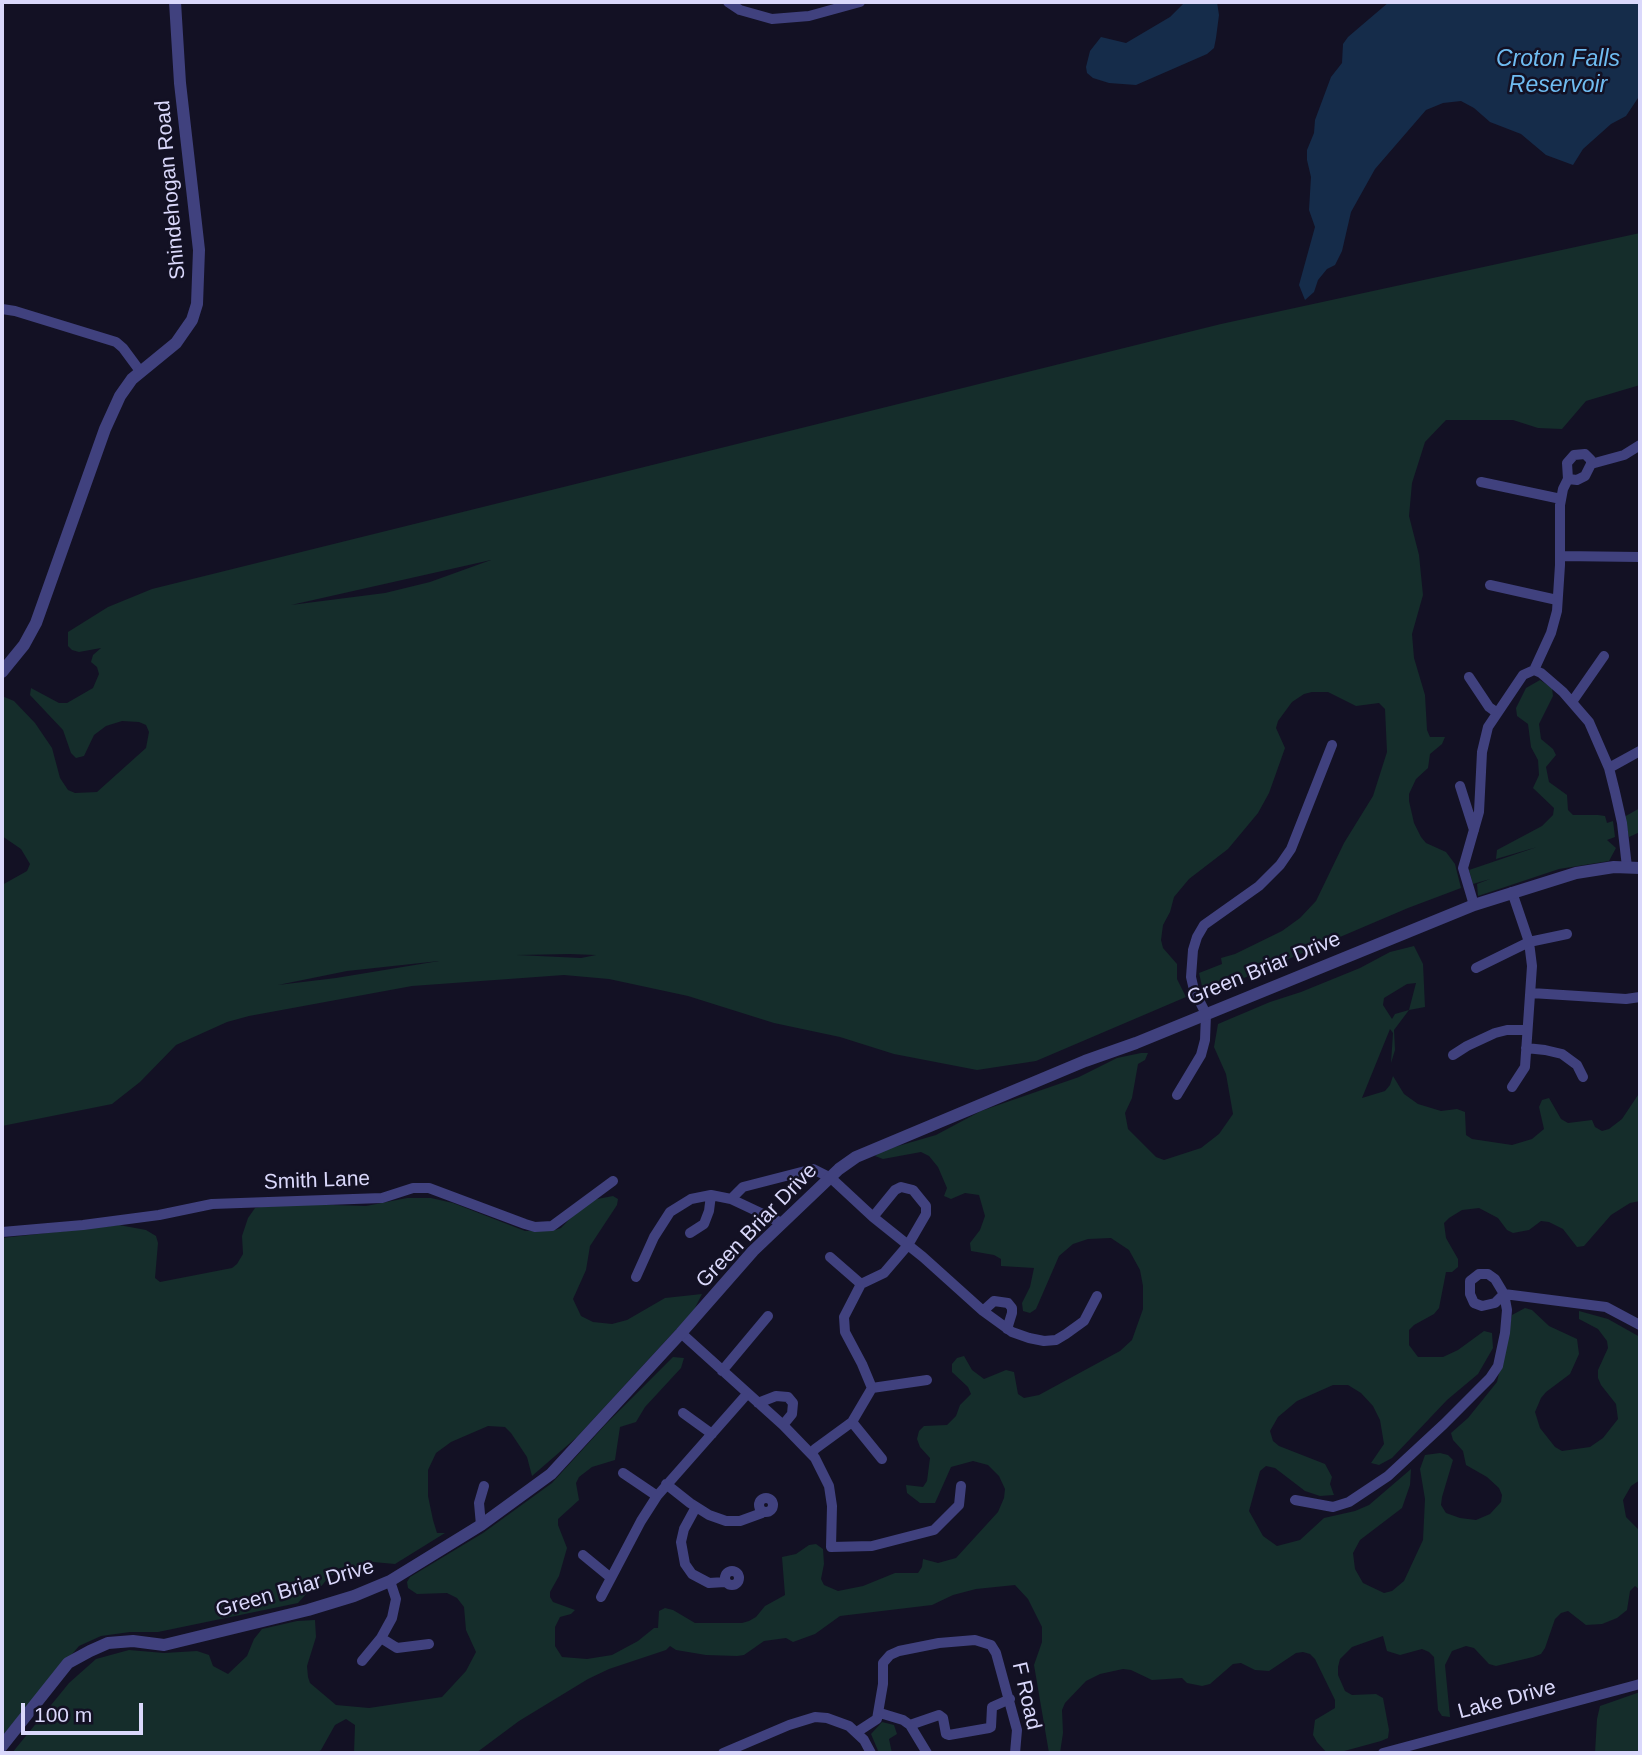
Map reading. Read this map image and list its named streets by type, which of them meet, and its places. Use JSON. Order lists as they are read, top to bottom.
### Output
{
  "streets": {
    "street": [
      "Shindehogan Road",
      "Green Briar Drive",
      "Smith Lane",
      "F Road",
      "Lake Drive"
    ]
  },
  "water": ["Croton Falls Reservoir"],
  "scale_bar": "100 m"
}
